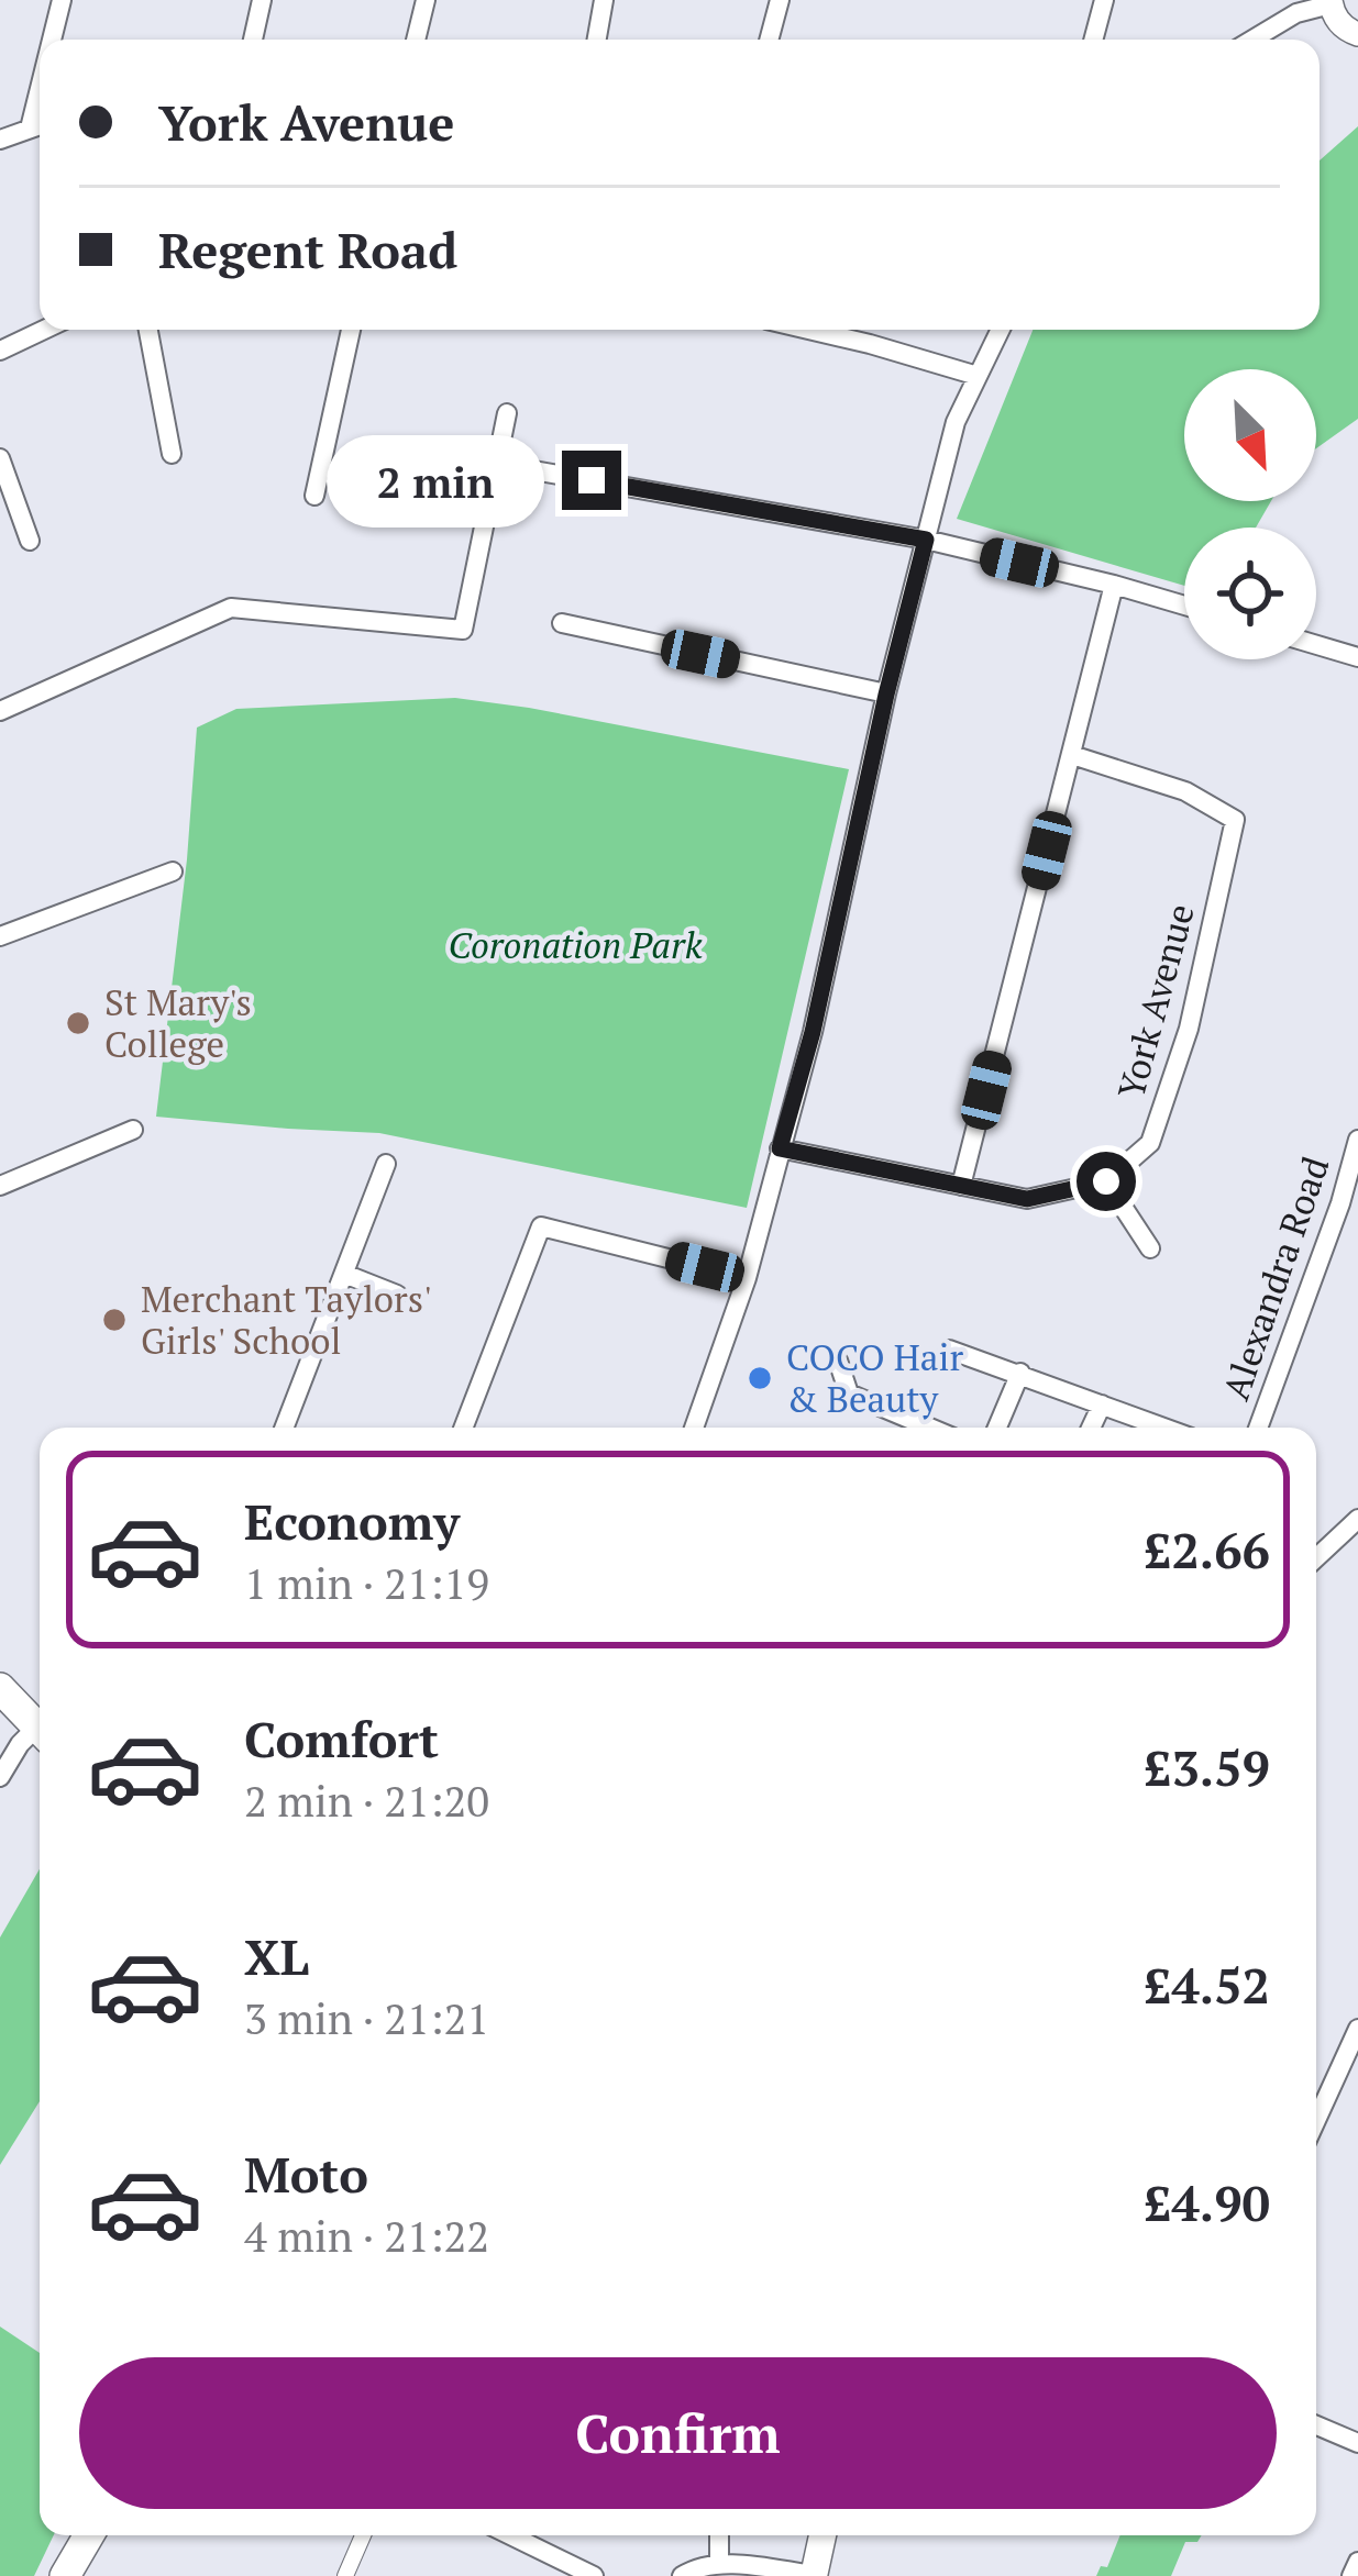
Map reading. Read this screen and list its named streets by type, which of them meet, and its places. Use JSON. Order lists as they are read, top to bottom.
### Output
{
  "streets": {
    "street": ["York Avenue", "Alexandra Road"]
  },
  "parks": ["Coronation Park"],
  "places": ["St Mary's College", "Merchant Taylors' Girls' School", "COCO Hair & Beauty"],
  "north": "bottom right",
  "page": {
    "banner": ["York Avenue", "Regent Road"],
    "bubble": "2 min",
    "list": [
      {
        "name": "Economy",
        "note": "1 min · 21:19",
        "value": "£2.66"
      },
      {
        "name": "Comfort",
        "note": "2 min · 21:20",
        "value": "£3.59"
      },
      {
        "name": "XL",
        "note": "3 min · 21:21",
        "value": "£4.52"
      },
      {
        "name": "Moto",
        "note": "4 min · 21:22",
        "value": "£4.90"
      }
    ],
    "buttons": "Confirm"
  }
}
